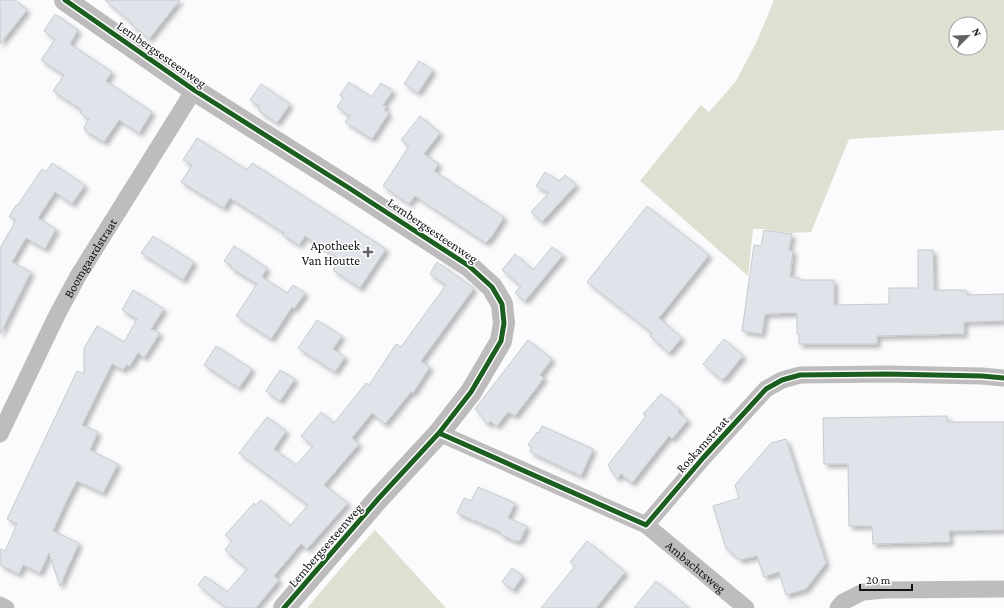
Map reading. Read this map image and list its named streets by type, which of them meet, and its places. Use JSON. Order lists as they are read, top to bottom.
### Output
{
  "streets": {
    "street": [
      "Lembergsesteenweg",
      "Boomgaardstraat",
      "Roskamstraat",
      "Ambachtsweg"
    ]
  },
  "crossings": [
    ["Lembergsesteenweg", "Boomgaardstraat"],
    ["Roskamstraat", "Ambachtsweg"]
  ],
  "places": {
    "health": ["Apotheek Van Houtte"]
  },
  "scale_bar": "20 m",
  "north": "top right"
}
